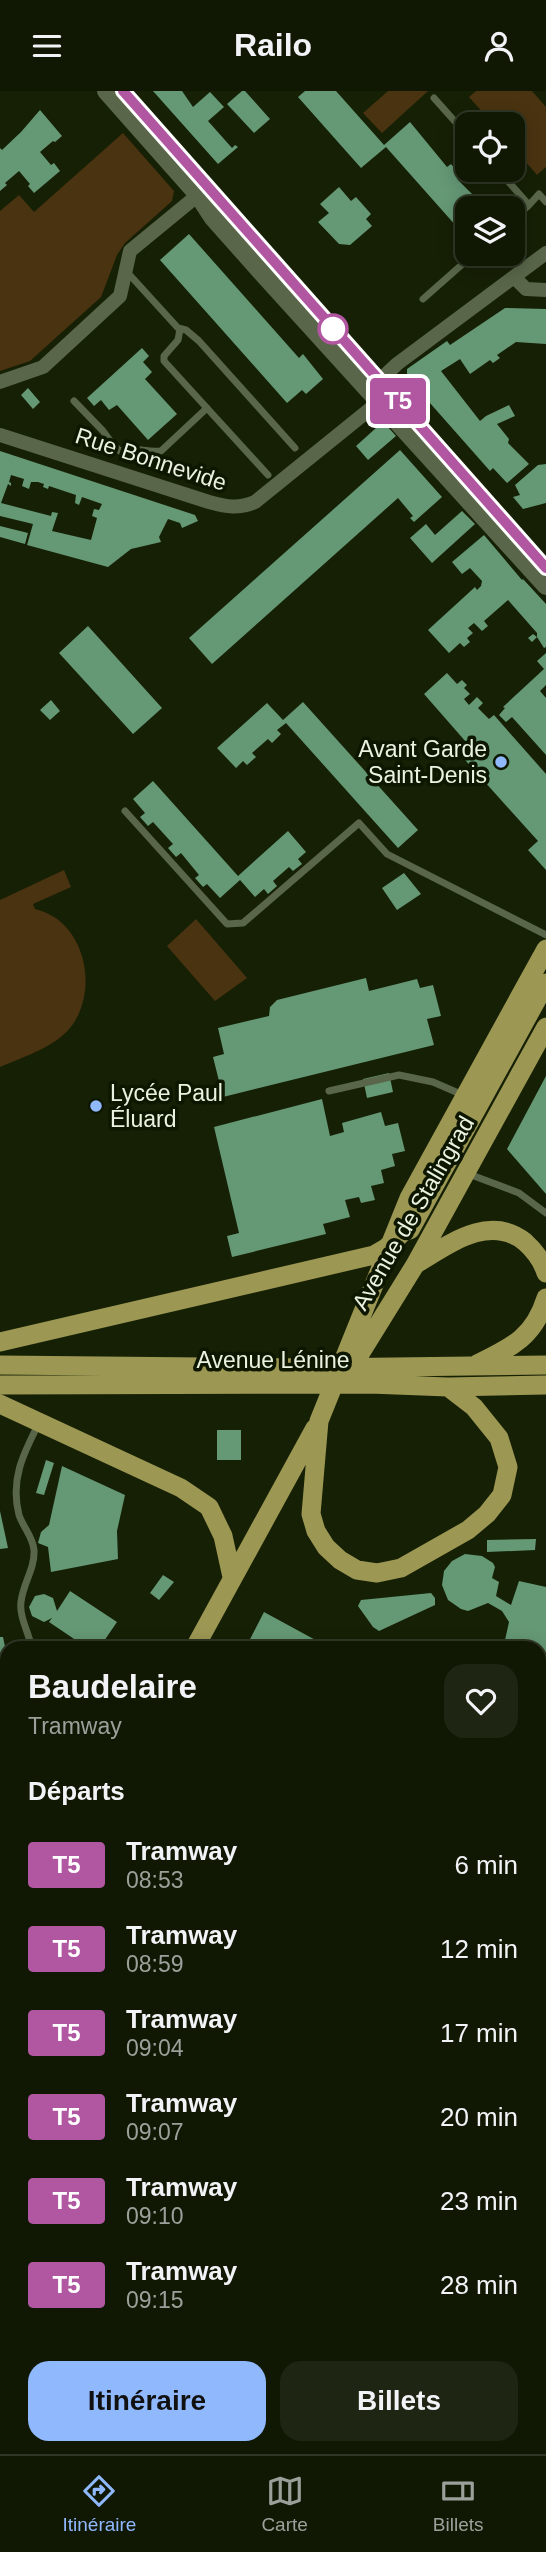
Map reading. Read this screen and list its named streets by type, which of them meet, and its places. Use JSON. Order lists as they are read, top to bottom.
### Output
{
  "streets": {
    "main road": ["Avenue de Stalingrad", "Avenue Lénine"],
    "street": ["Rue Bonnevide"]
  },
  "places": ["Avant Garde Saint-Denis", "Lycée Paul Éluard"],
  "lines": ["tram line T5"],
  "page": {
    "header": "Railo",
    "on_map": "T5",
    "heading": [
      ["Baudelaire", "Tramway"],
      "Départs"
    ],
    "list": [
      {
        "mark": "T5",
        "name": "Tramway",
        "note": "08:53",
        "value": "6 min"
      },
      {
        "mark": "T5",
        "name": "Tramway",
        "note": "08:59",
        "value": "12 min"
      },
      {
        "mark": "T5",
        "name": "Tramway",
        "note": "09:04",
        "value": "17 min"
      },
      {
        "mark": "T5",
        "name": "Tramway",
        "note": "09:07",
        "value": "20 min"
      },
      {
        "mark": "T5",
        "name": "Tramway",
        "note": "09:10",
        "value": "23 min"
      },
      {
        "mark": "T5",
        "name": "Tramway",
        "note": "09:15",
        "value": "28 min"
      }
    ],
    "buttons": ["Itinéraire", "Billets"],
    "tabs": ["Itinéraire", "Carte", "Billets"]
  }
}
